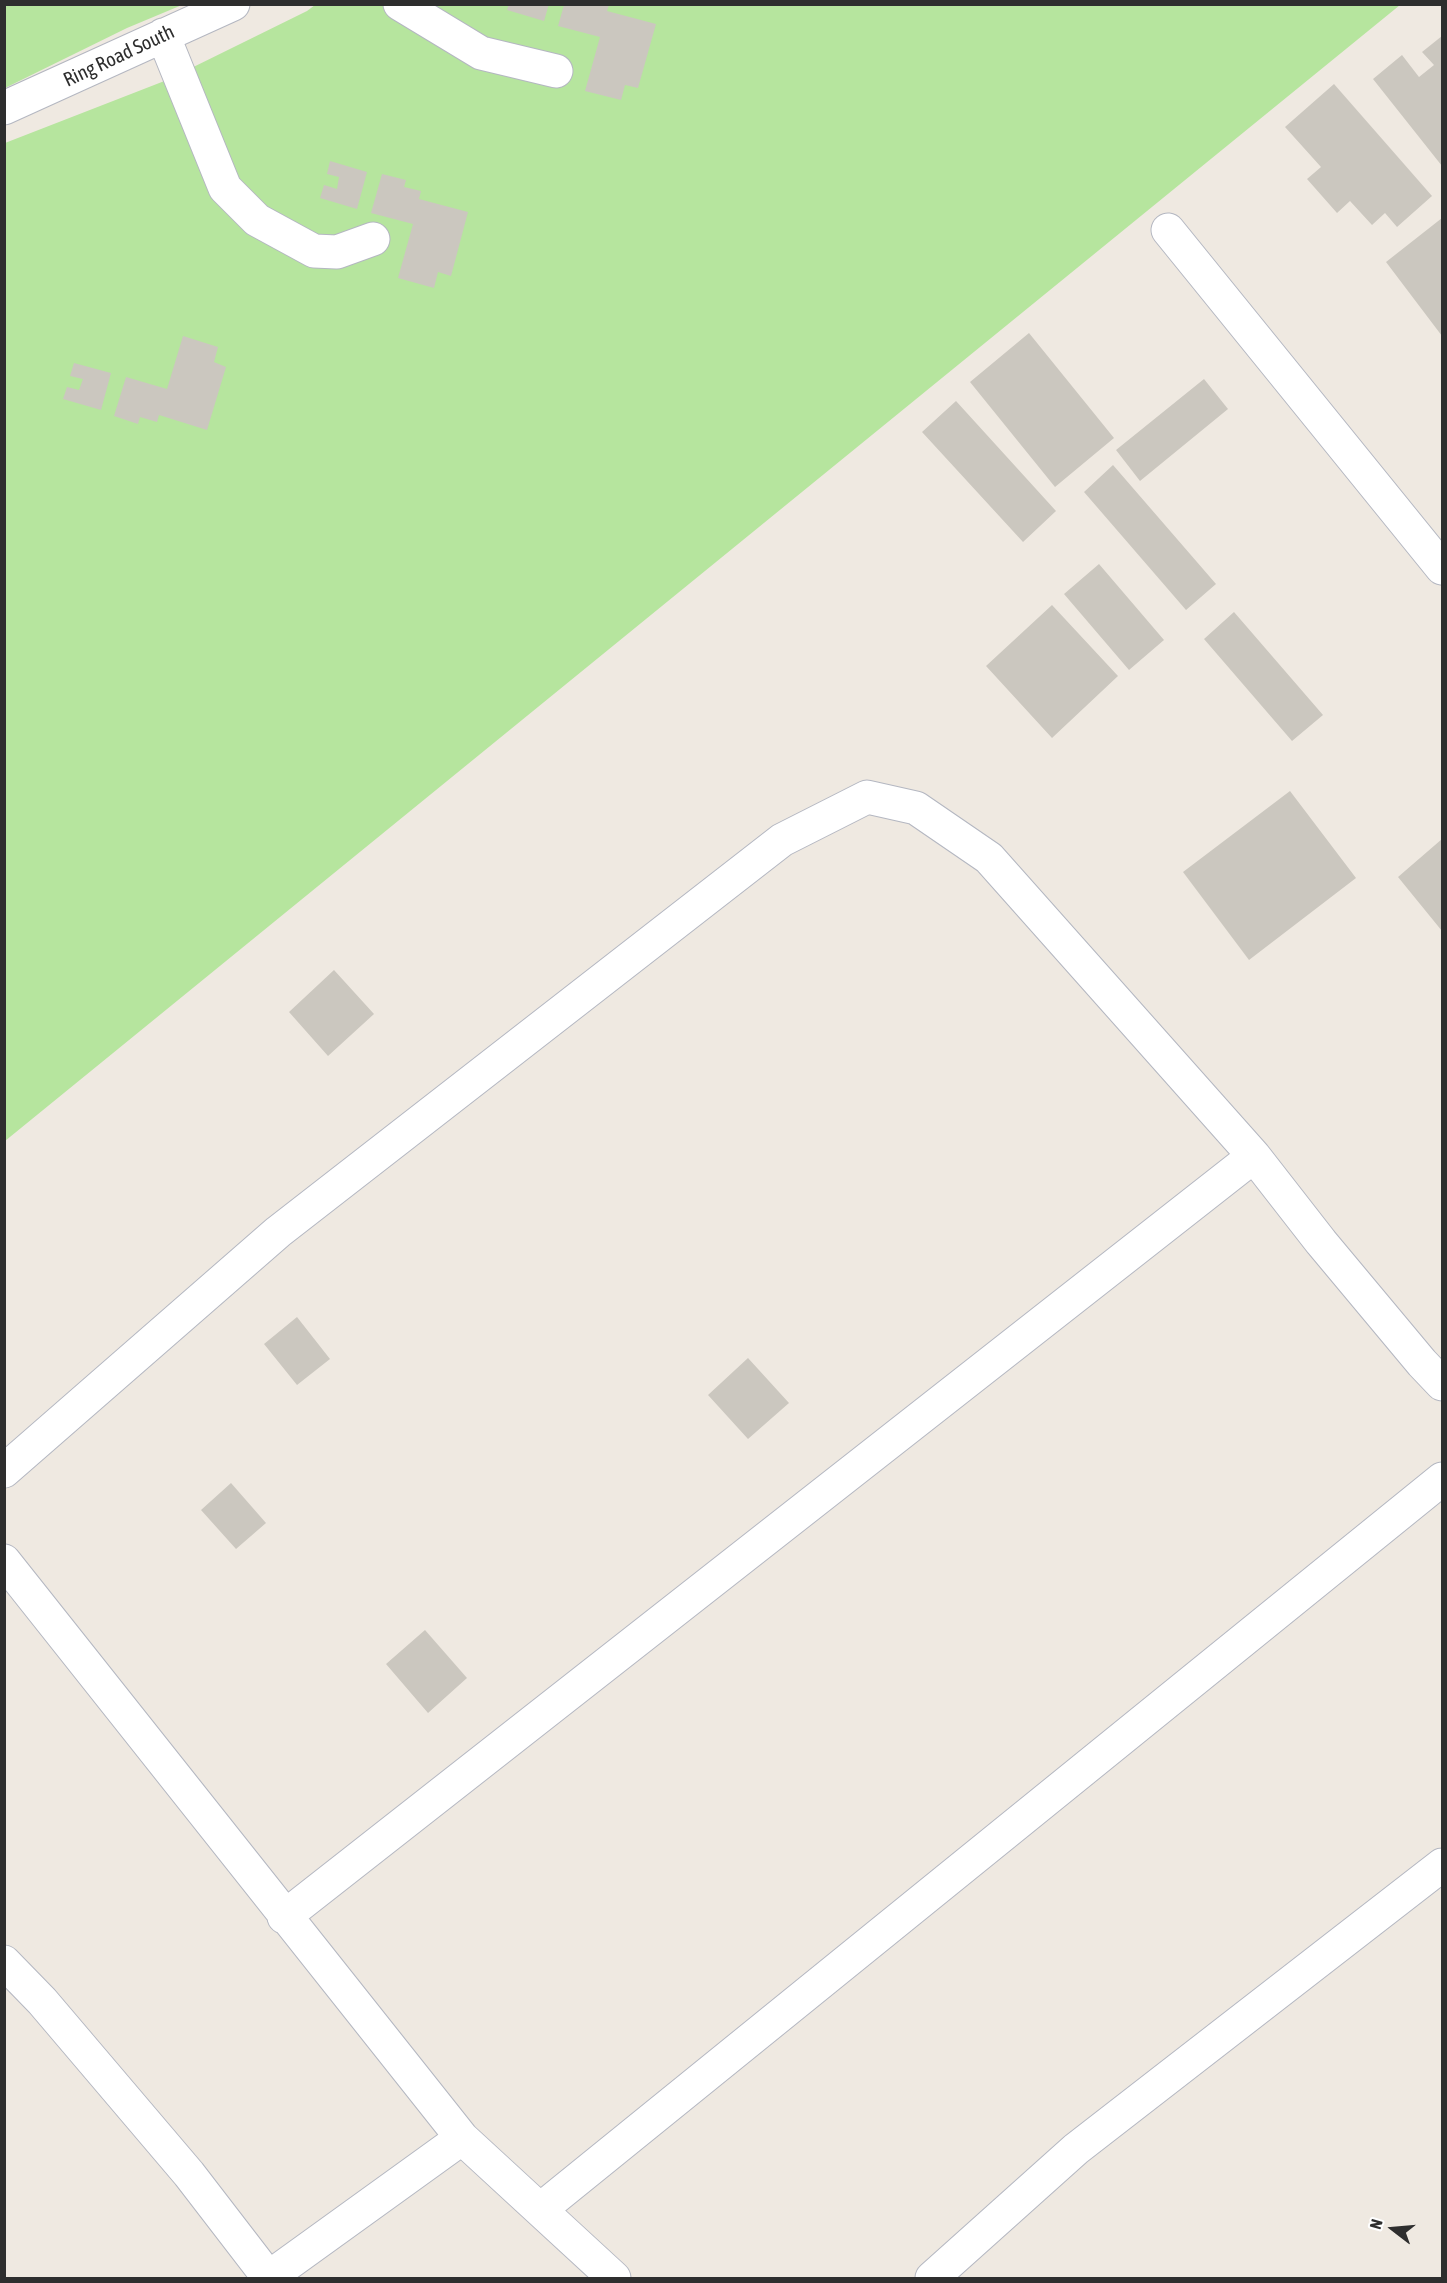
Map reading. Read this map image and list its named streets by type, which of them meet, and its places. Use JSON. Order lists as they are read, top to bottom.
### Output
{
  "streets": {
    "street": ["Ring Road South"]
  },
  "north": "left"
}
